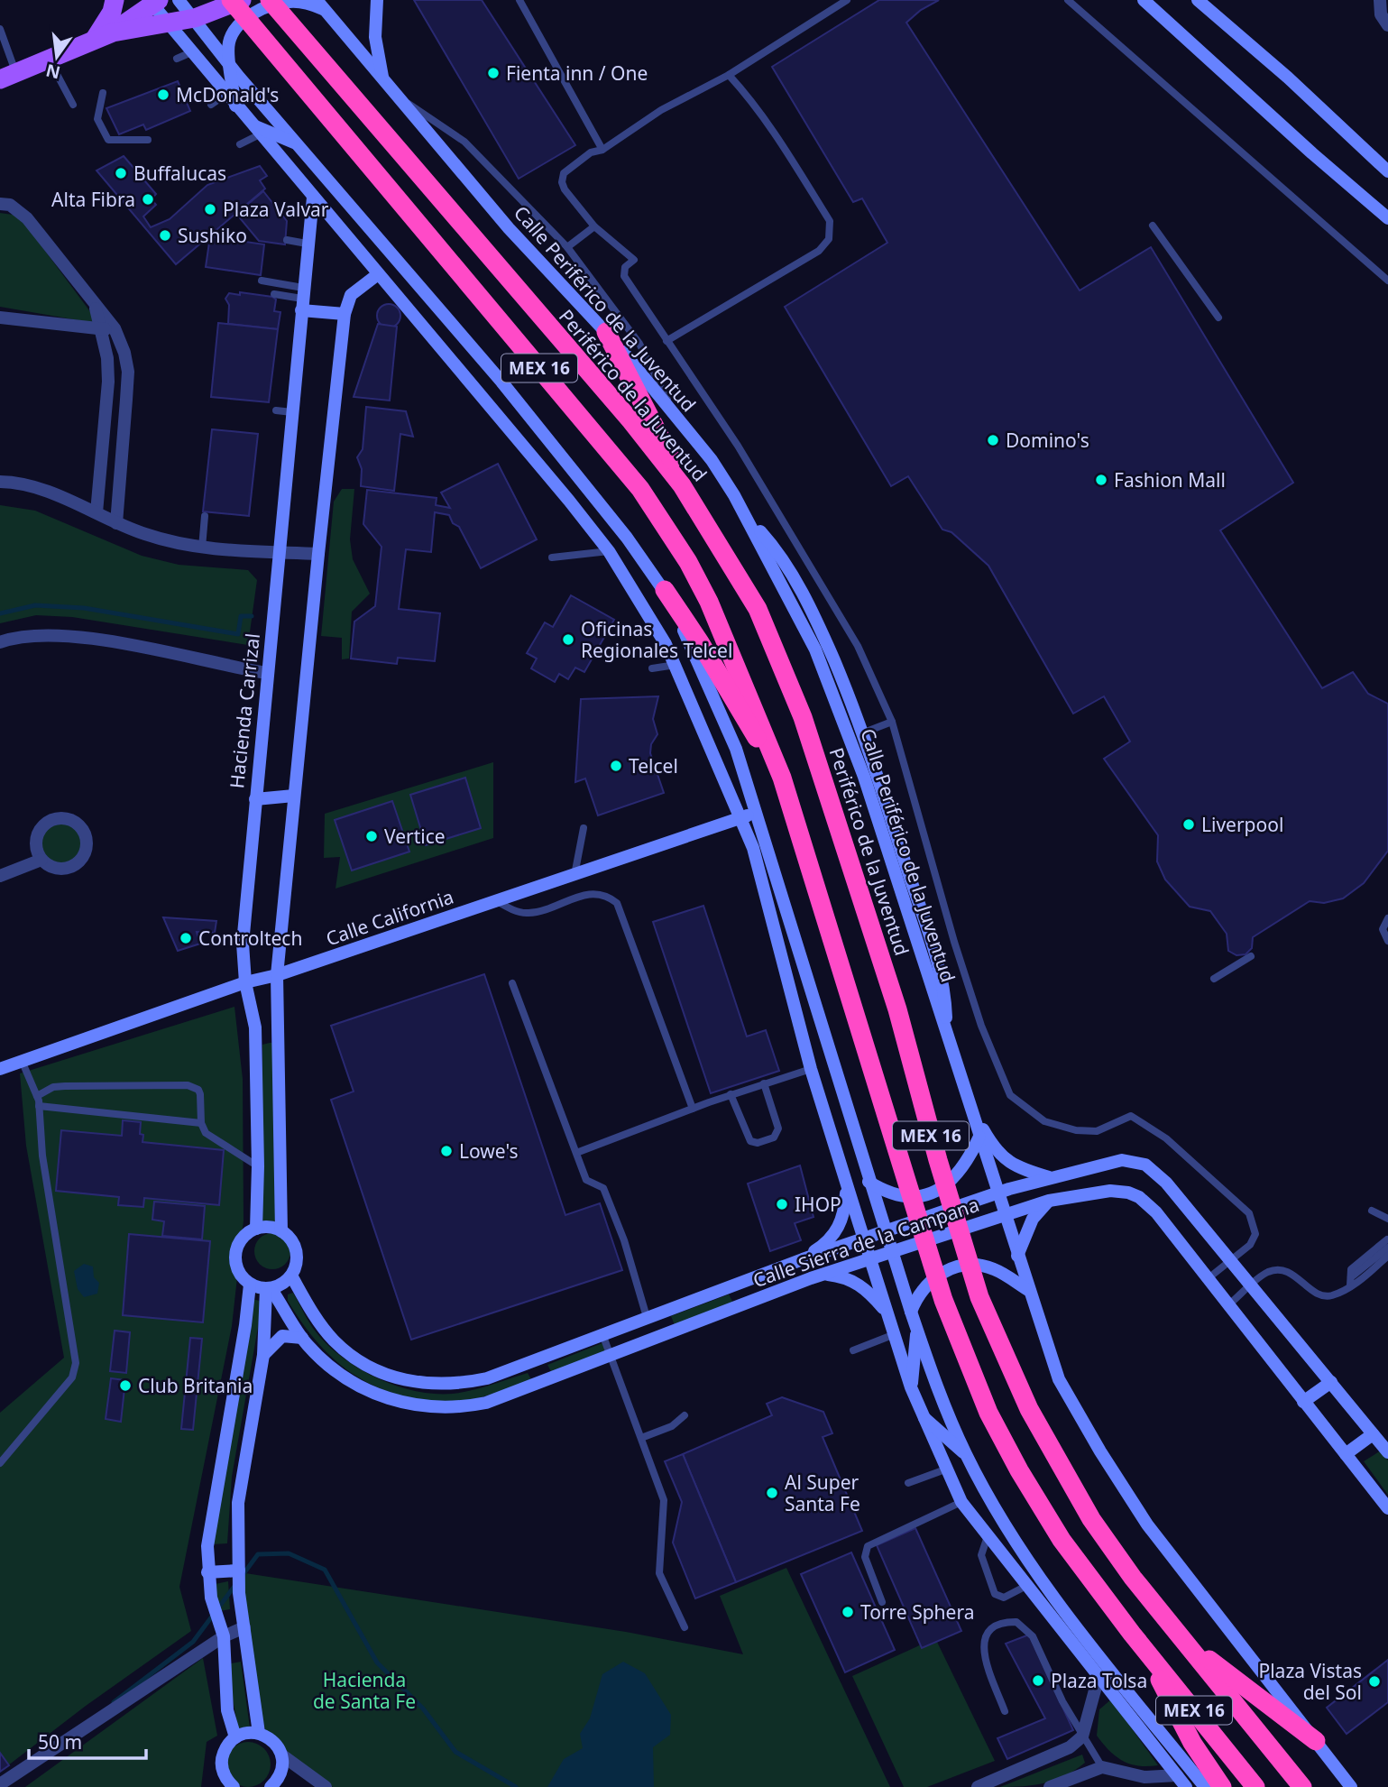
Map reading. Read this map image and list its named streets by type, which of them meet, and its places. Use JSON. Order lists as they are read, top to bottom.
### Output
{
  "streets": {
    "highway": ["MEX 16", "Periférico de la Juventud"],
    "street": [
      "Calle Periférico de la Juventud",
      "Hacienda Carrizal",
      "Calle California",
      "Calle Sierra de la Campana"
    ]
  },
  "crossings": [
    ["Calle Periférico de la Juventud", "Calle Sierra de la Campana"],
    ["Hacienda Carrizal", "Calle California"],
    ["Hacienda Carrizal", "Calle Sierra de la Campana"]
  ],
  "parks": ["Hacienda de Santa Fe"],
  "places": [
    "Fienta inn / One",
    "McDonald's",
    "Buffalucas",
    "Alta Fibra",
    "Plaza Valvar",
    "Sushiko",
    "Domino's",
    "Fashion Mall",
    "Oficinas Regionales Telcel",
    "Telcel",
    "Liverpool",
    "Vertice",
    "Controltech",
    "Lowe's",
    "IHOP",
    "Club Britania",
    "Al Super Santa Fe",
    "Torre Sphera",
    "Plaza Tolsa",
    "Plaza Vistas del Sol"
  ],
  "scale_bar": "50 m",
  "north": "bottom"
}
